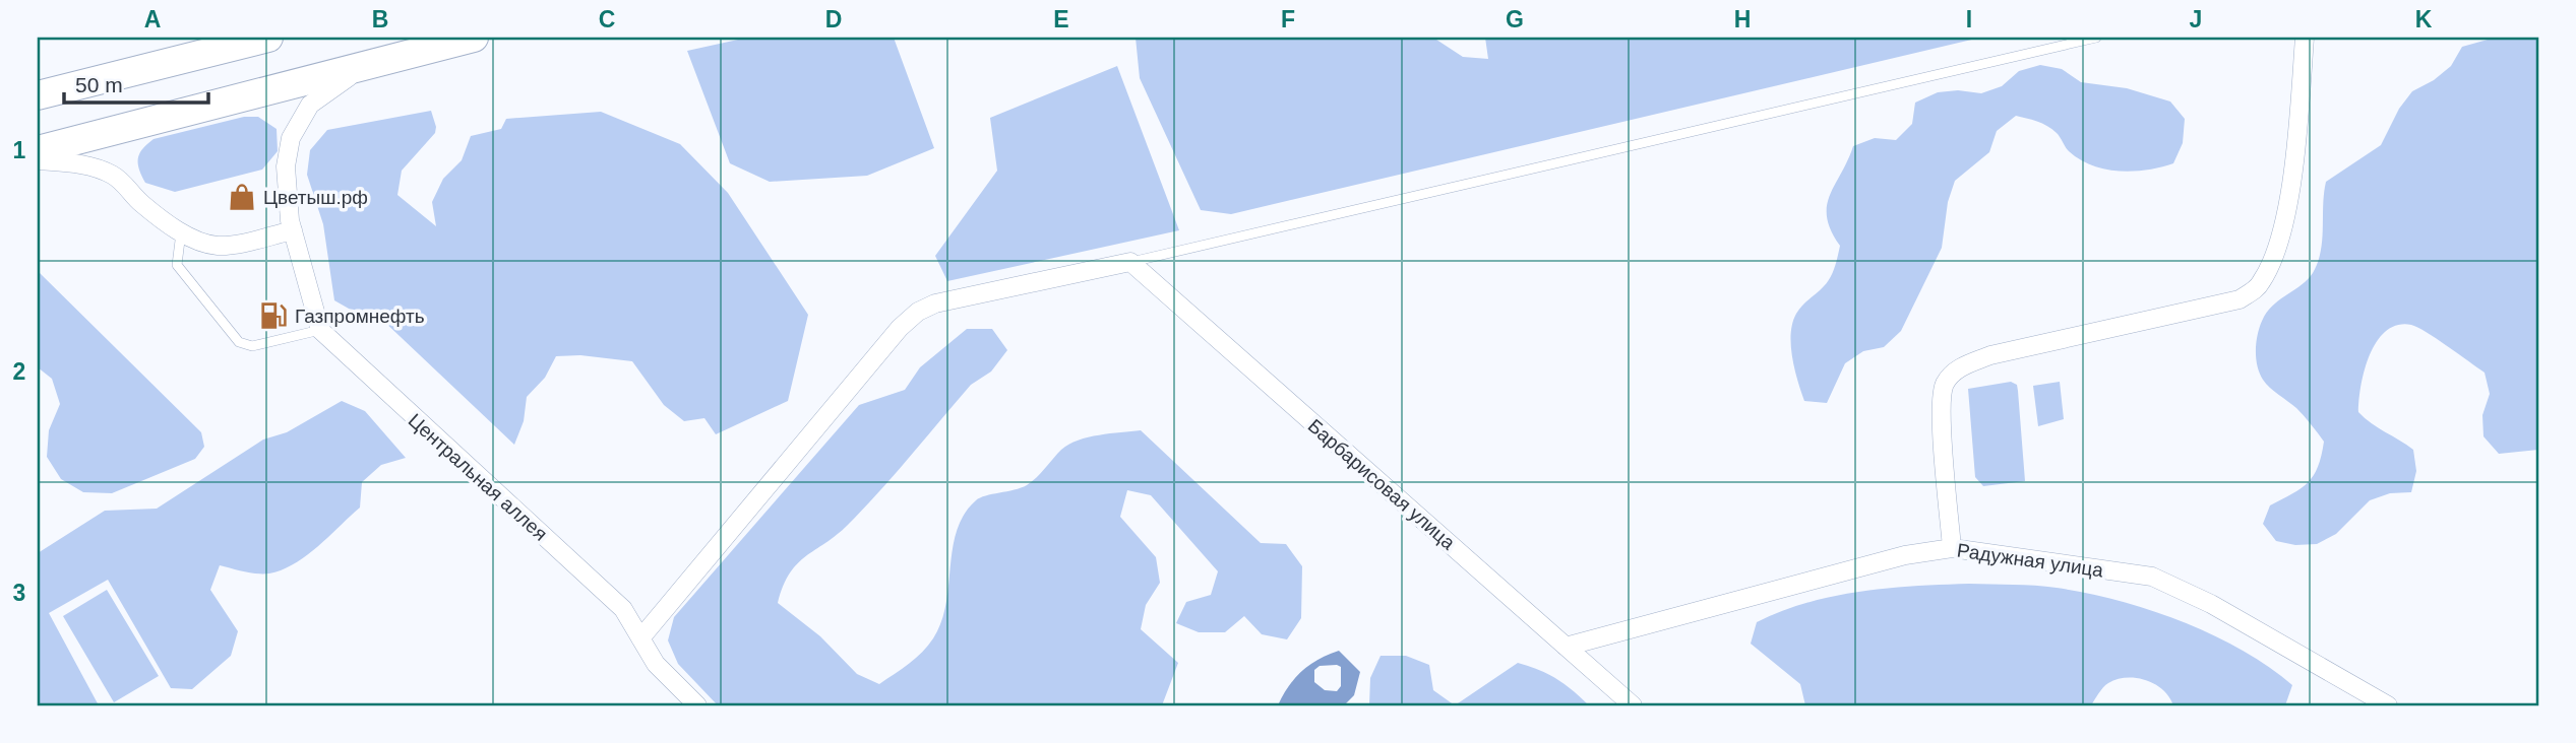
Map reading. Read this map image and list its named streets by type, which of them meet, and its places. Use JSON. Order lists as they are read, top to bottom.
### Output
{
  "streets": {
    "street": ["Центральная аллея", "Барбарисовая улица", "Радужная улица"]
  },
  "crossings": [
    ["Барбарисовая улица", "Радужная улица"]
  ],
  "places": {
    "shop": ["Цветыш.рф"],
    "fuel station": ["Газпромнефть"]
  },
  "scale_bar": "50 m",
  "grid": {
    "columns": [
      "A",
      "B",
      "C",
      "D",
      "E",
      "F",
      "G",
      "H",
      "I",
      "J",
      "K"
    ],
    "rows": ["1", "2", "3"]
  }
}
